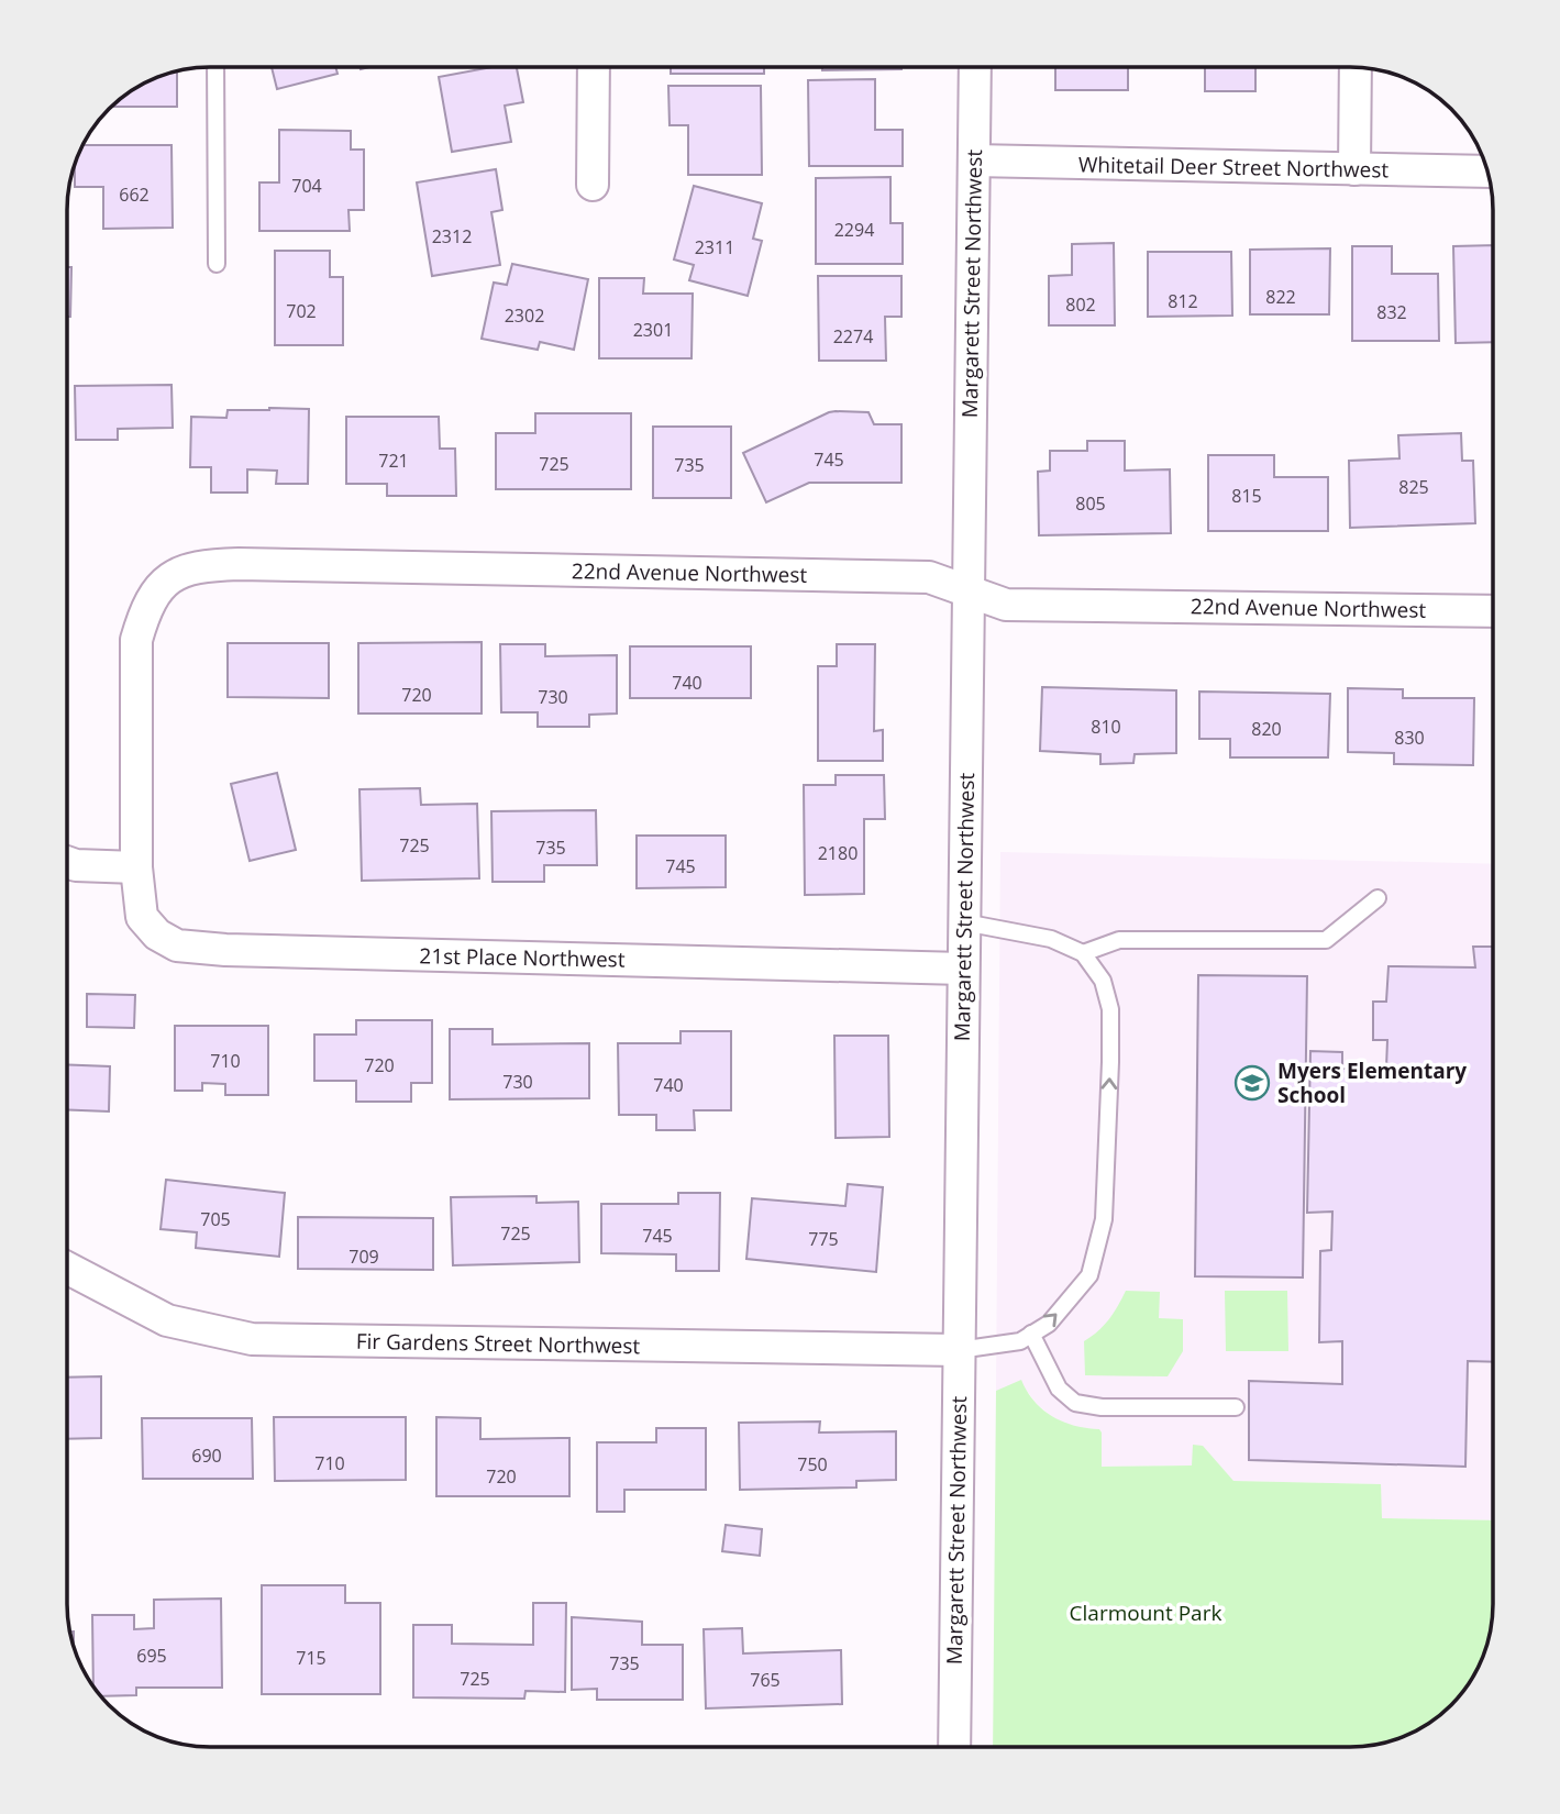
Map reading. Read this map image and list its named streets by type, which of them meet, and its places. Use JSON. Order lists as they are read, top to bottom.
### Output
{
  "streets": {
    "street": [
      "Whitetail Deer Street Northwest",
      "Margarett Street Northwest",
      "22nd Avenue Northwest",
      "21st Place Northwest",
      "Fir Gardens Street Northwest"
    ]
  },
  "crossings": [
    ["Whitetail Deer Street Northwest", "Margarett Street Northwest"],
    ["Margarett Street Northwest", "22nd Avenue Northwest"],
    ["Margarett Street Northwest", "21st Place Northwest"],
    ["Margarett Street Northwest", "Fir Gardens Street Northwest"],
    ["22nd Avenue Northwest", "21st Place Northwest"]
  ],
  "parks": ["Clarmount Park"],
  "places": {
    "school or university": ["Myers Elementary School"]
  },
  "house_numbers": [
    "704",
    "662",
    "2294",
    "2312",
    "2311",
    "822",
    "812",
    "802",
    "702",
    "832",
    "2302",
    "2301",
    "2274",
    "745",
    "721",
    "725",
    "735",
    "825",
    "815",
    "805",
    "740",
    "720",
    "730",
    "810",
    "820",
    "830",
    "725",
    "735",
    "2180",
    "745",
    "710",
    "720",
    "730",
    "740",
    "705",
    "725",
    "745",
    "775",
    "709",
    "690",
    "710",
    "750",
    "720",
    "695",
    "715",
    "735",
    "725",
    "765"
  ]
}
